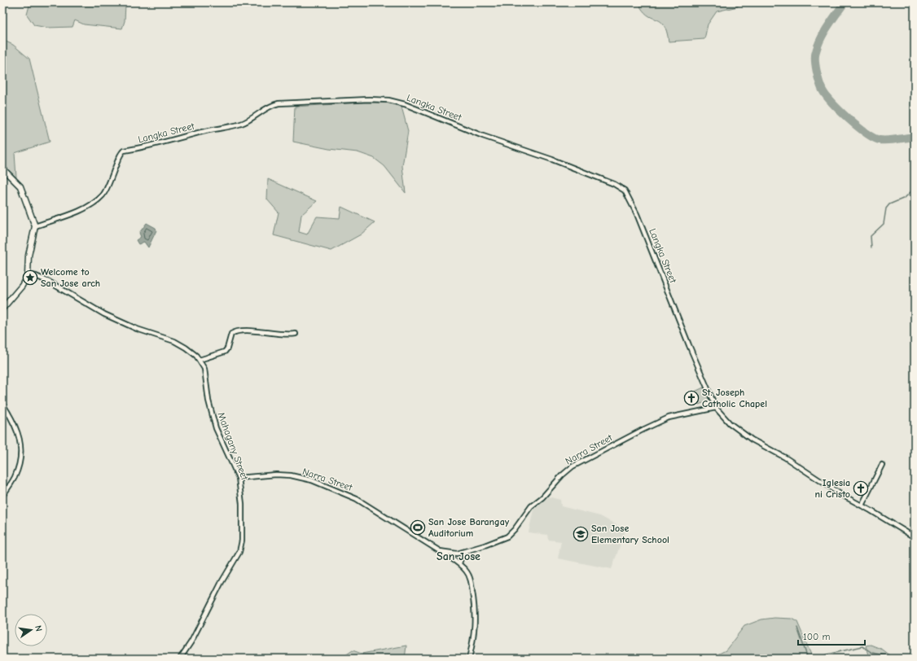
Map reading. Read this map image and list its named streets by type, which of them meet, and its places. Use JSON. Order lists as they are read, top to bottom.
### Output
{
  "streets": {
    "street": ["Langka Street", "Mahagany Street", "Narra Street"]
  },
  "crossings": [
    ["Langka Street", "Narra Street"],
    ["Mahagany Street", "Narra Street"]
  ],
  "districts": ["San Jose"],
  "places": {
    "place": ["Welcome to San Jose arch"],
    "church": ["St. Joseph Catholic Chapel", "Iglesia ni Cristo"],
    "sports": ["San Jose Barangay Auditorium"],
    "school or university": ["San Jose Elementary School"]
  },
  "scale_bar": "100 m",
  "north": "right"
}
